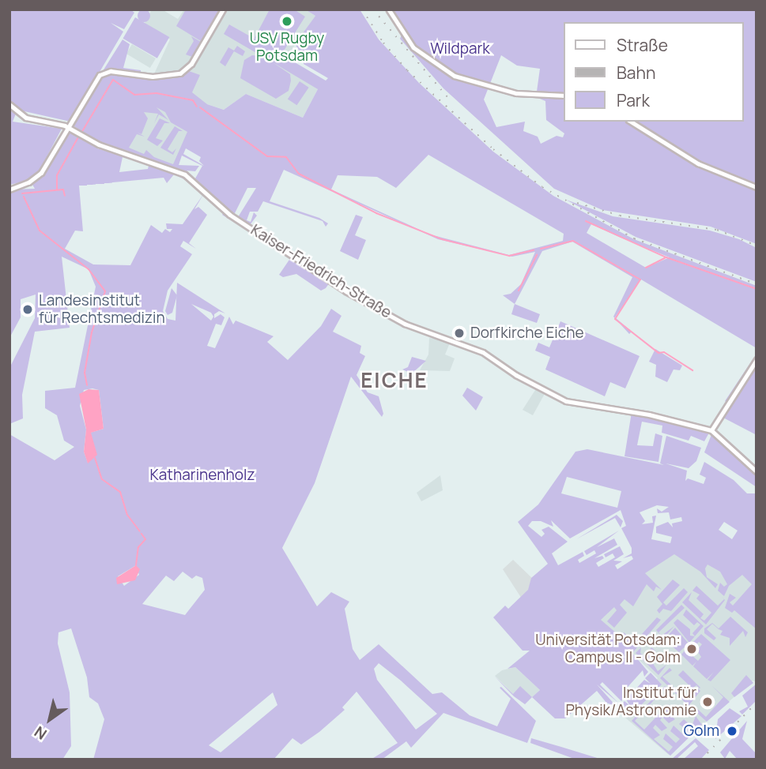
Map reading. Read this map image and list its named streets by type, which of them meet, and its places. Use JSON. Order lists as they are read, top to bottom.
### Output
{
  "streets": {
    "street": ["Kaiser-Friedrich-Straße"]
  },
  "districts": ["EICHE"],
  "parks": ["Wildpark", "Katharinenholz"],
  "places": [
    "USV Rugby Potsdam",
    "Landesinstitut für Rechtsmedizin",
    "Dorfkirche Eiche",
    "Universität Potsdam: Campus II - Golm",
    "Institut für Physik/Astronomie",
    "Golm"
  ],
  "legend": ["Straße", "Bahn", "Park"],
  "north": "bottom left"
}
